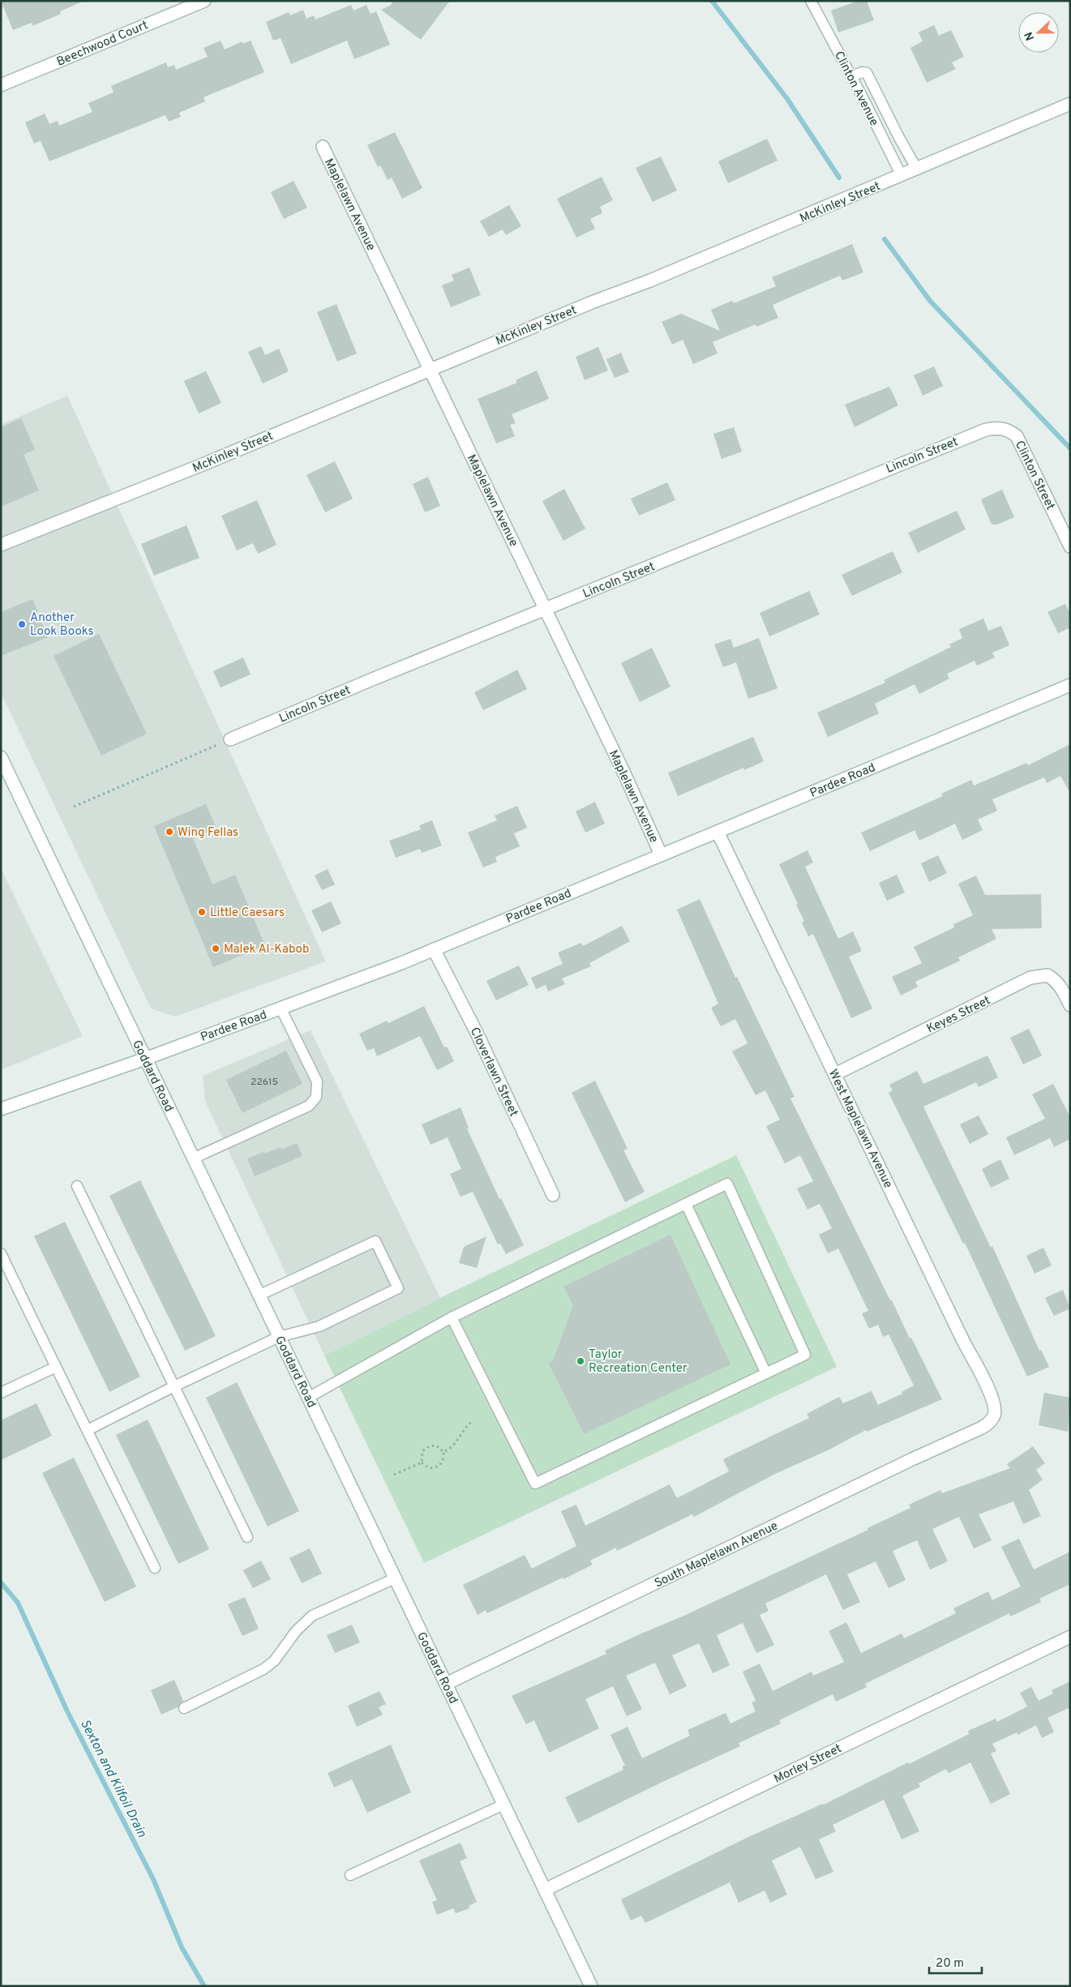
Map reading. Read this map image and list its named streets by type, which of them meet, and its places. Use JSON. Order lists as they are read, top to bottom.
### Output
{
  "streets": {
    "street": [
      "Beechwood Court",
      "McKinley Street",
      "Maplelawn Avenue",
      "Lincoln Street",
      "Clinton Street",
      "Pardee Road",
      "Keyes Street",
      "Cloverlawn Street",
      "Goddard Road",
      "West Maplelawn Avenue",
      "South Maplelawn Avenue",
      "Morley Street"
    ],
    "lane": ["Clinton Avenue"]
  },
  "crossings": [
    ["Clinton Avenue", "McKinley Street"],
    ["McKinley Street", "Maplelawn Avenue"],
    ["Maplelawn Avenue", "Lincoln Street"],
    ["Maplelawn Avenue", "Pardee Road"],
    ["Lincoln Street", "Clinton Street"],
    ["Pardee Road", "Cloverlawn Street"],
    ["Pardee Road", "Goddard Road"],
    ["Pardee Road", "West Maplelawn Avenue"],
    ["Keyes Street", "West Maplelawn Avenue"],
    ["Goddard Road", "South Maplelawn Avenue"],
    ["Goddard Road", "Morley Street"],
    ["West Maplelawn Avenue", "South Maplelawn Avenue"]
  ],
  "water": ["Sexton and Kilfoil Drain"],
  "places": [
    "Another Look Books",
    "Wing Fellas",
    "Little Caesars",
    "Malek Al-Kabob",
    "Taylor Recreation Center"
  ],
  "house_numbers": ["22615"],
  "scale_bar": "20 m",
  "north": "left"
}
